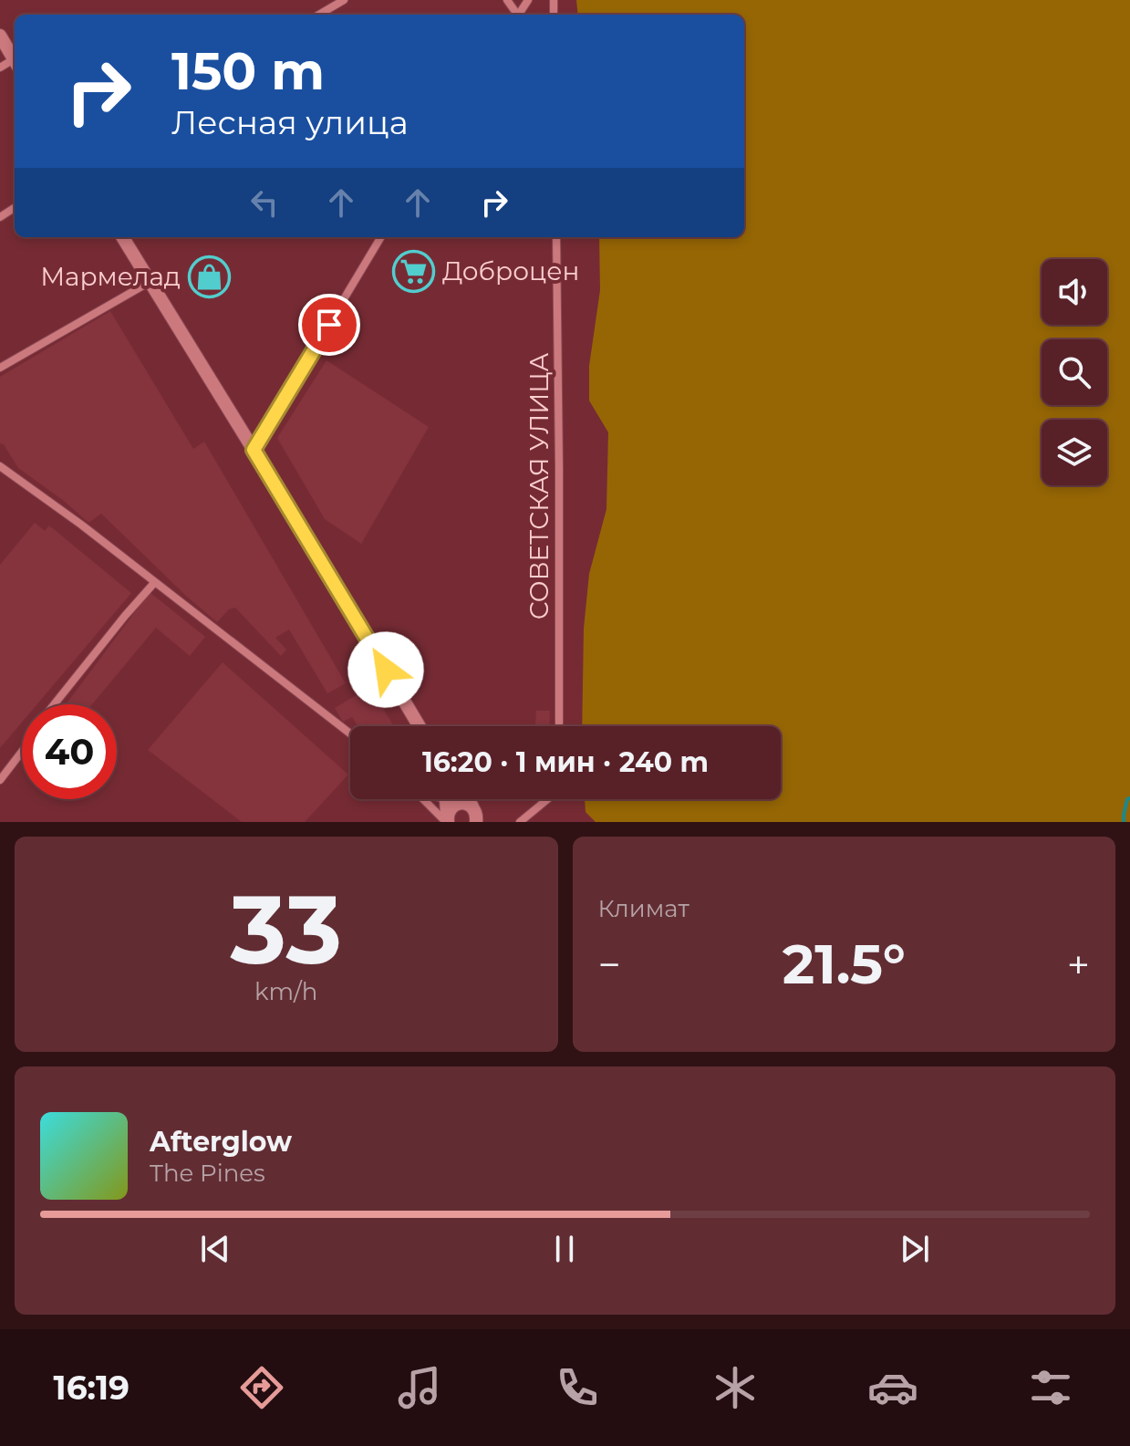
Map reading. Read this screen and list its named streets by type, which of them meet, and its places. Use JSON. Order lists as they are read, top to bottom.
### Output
{
  "streets": {
    "street": ["СОВЕТСКАЯ УЛИЦА"]
  },
  "places": {
    "supermarket": ["Доброцен"],
    "shop": ["Мармелад"]
  },
  "page": {
    "turn": ["150 m", "Лесная улица"],
    "limit": "40",
    "trip": "16:20 · 1 мин · 240 m",
    "tile": [
      ["33", "km/h"],
      "Климат"
    ],
    "heat": ["−", "21.5°", "+"],
    "song": ["Afterglow", "The Pines"],
    "tabs": "16:19"
  }
}
